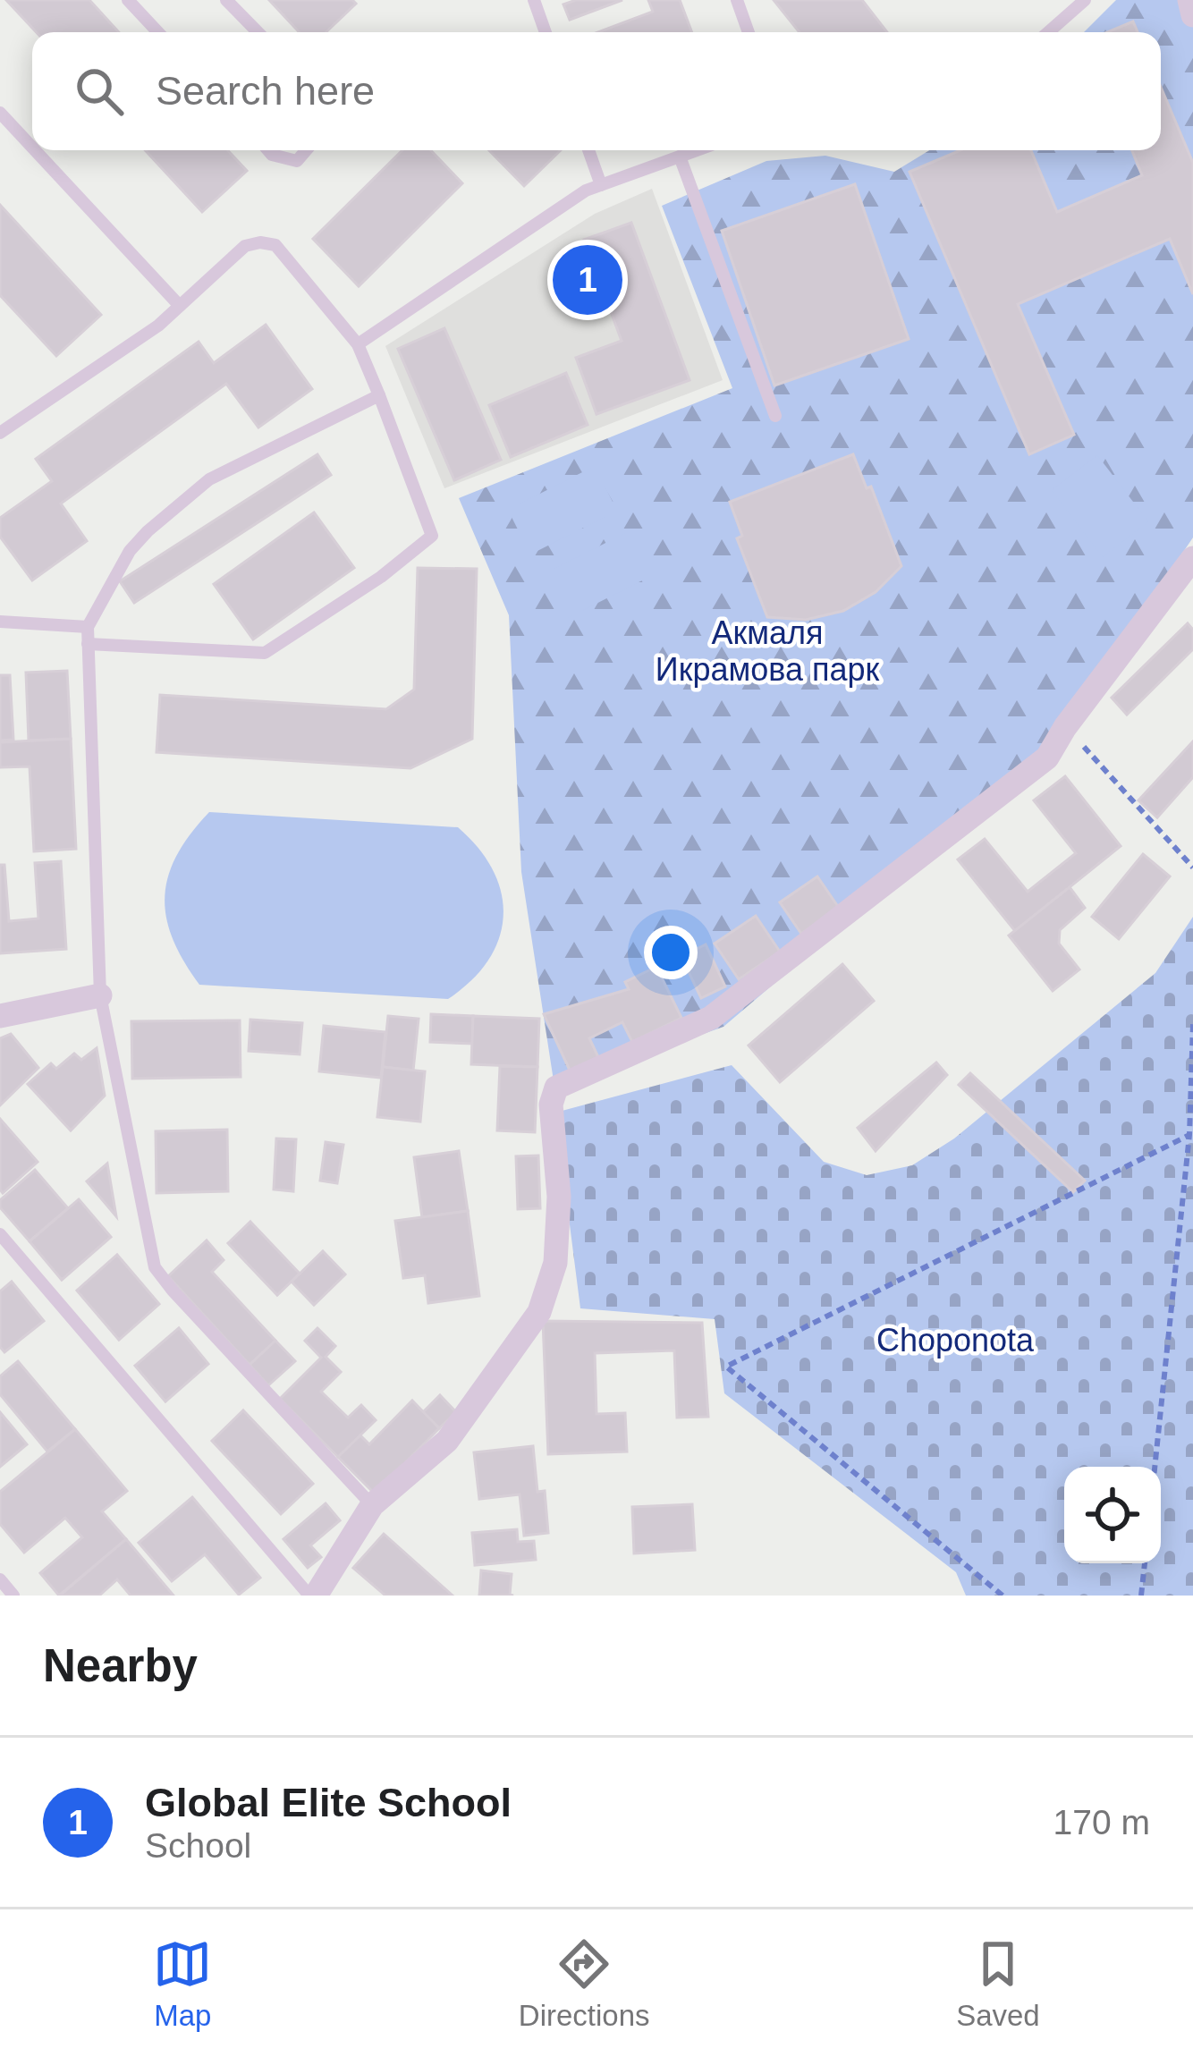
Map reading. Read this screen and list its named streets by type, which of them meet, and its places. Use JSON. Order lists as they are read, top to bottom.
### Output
{
  "parks": ["Акмаля Икрамова парк", "Choponota"],
  "page": {
    "search": "Search here",
    "pins": "1",
    "heading": "Nearby",
    "list": [
      {
        "mark": "1",
        "name": "Global Elite School",
        "note": "School",
        "value": "170 m"
      }
    ],
    "nav": ["Map", "Directions", "Saved"]
  }
}
